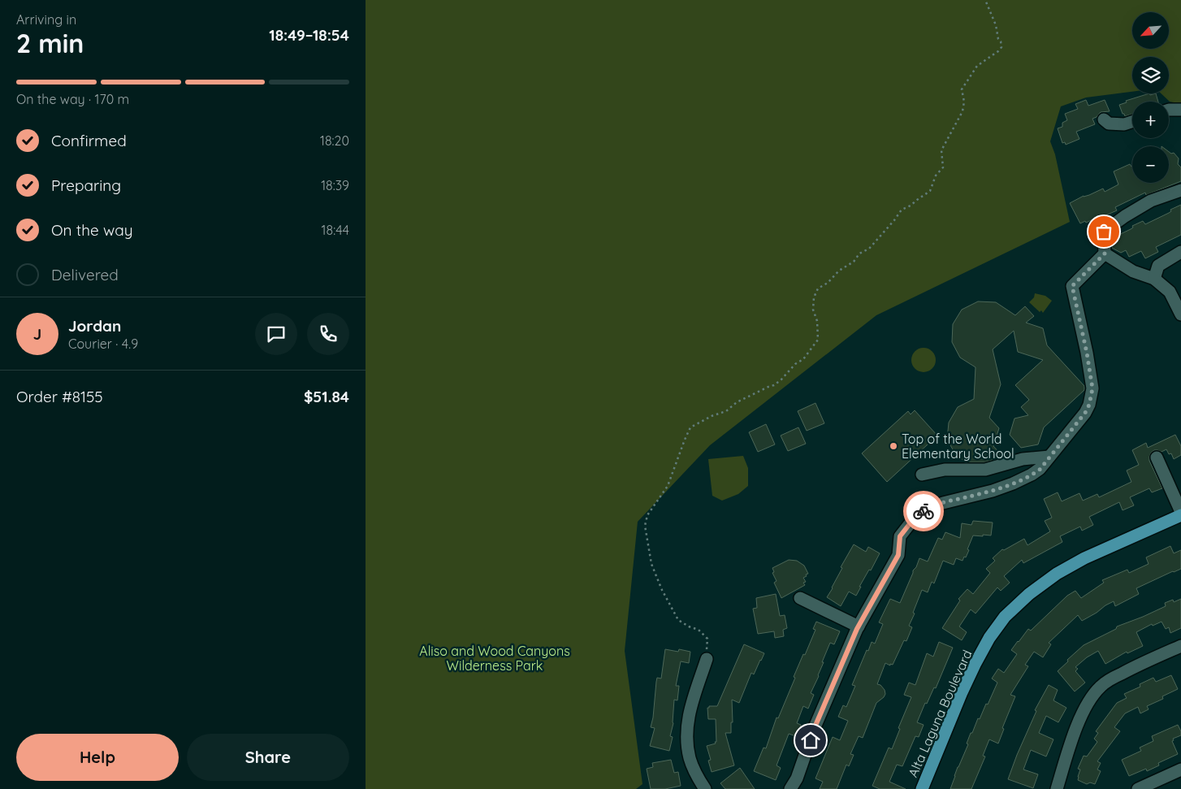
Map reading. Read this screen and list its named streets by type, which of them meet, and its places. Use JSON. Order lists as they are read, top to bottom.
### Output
{
  "streets": {
    "main road": ["Alta Laguna Boulevard"]
  },
  "parks": ["Aliso and Wood Canyons Wilderness Park"],
  "places": ["Top of the World Elementary School"],
  "north": "bottom left",
  "page": {
    "heading": ["2 min", "Arriving in", "18:49–18:54"],
    "panel": [
      "Jordan",
      "Courier · 4.9",
      "Order #8155",
      "$51.84"
    ],
    "map_buttons": ["+", "−"],
    "bar": "On the way · 170 m",
    "list": [
      ["Confirmed", "18:20"],
      ["Preparing", "18:39"],
      ["On the way", "18:44"],
      "Delivered"
    ],
    "round": "J",
    "buttons": ["Help", "Share"]
  }
}
